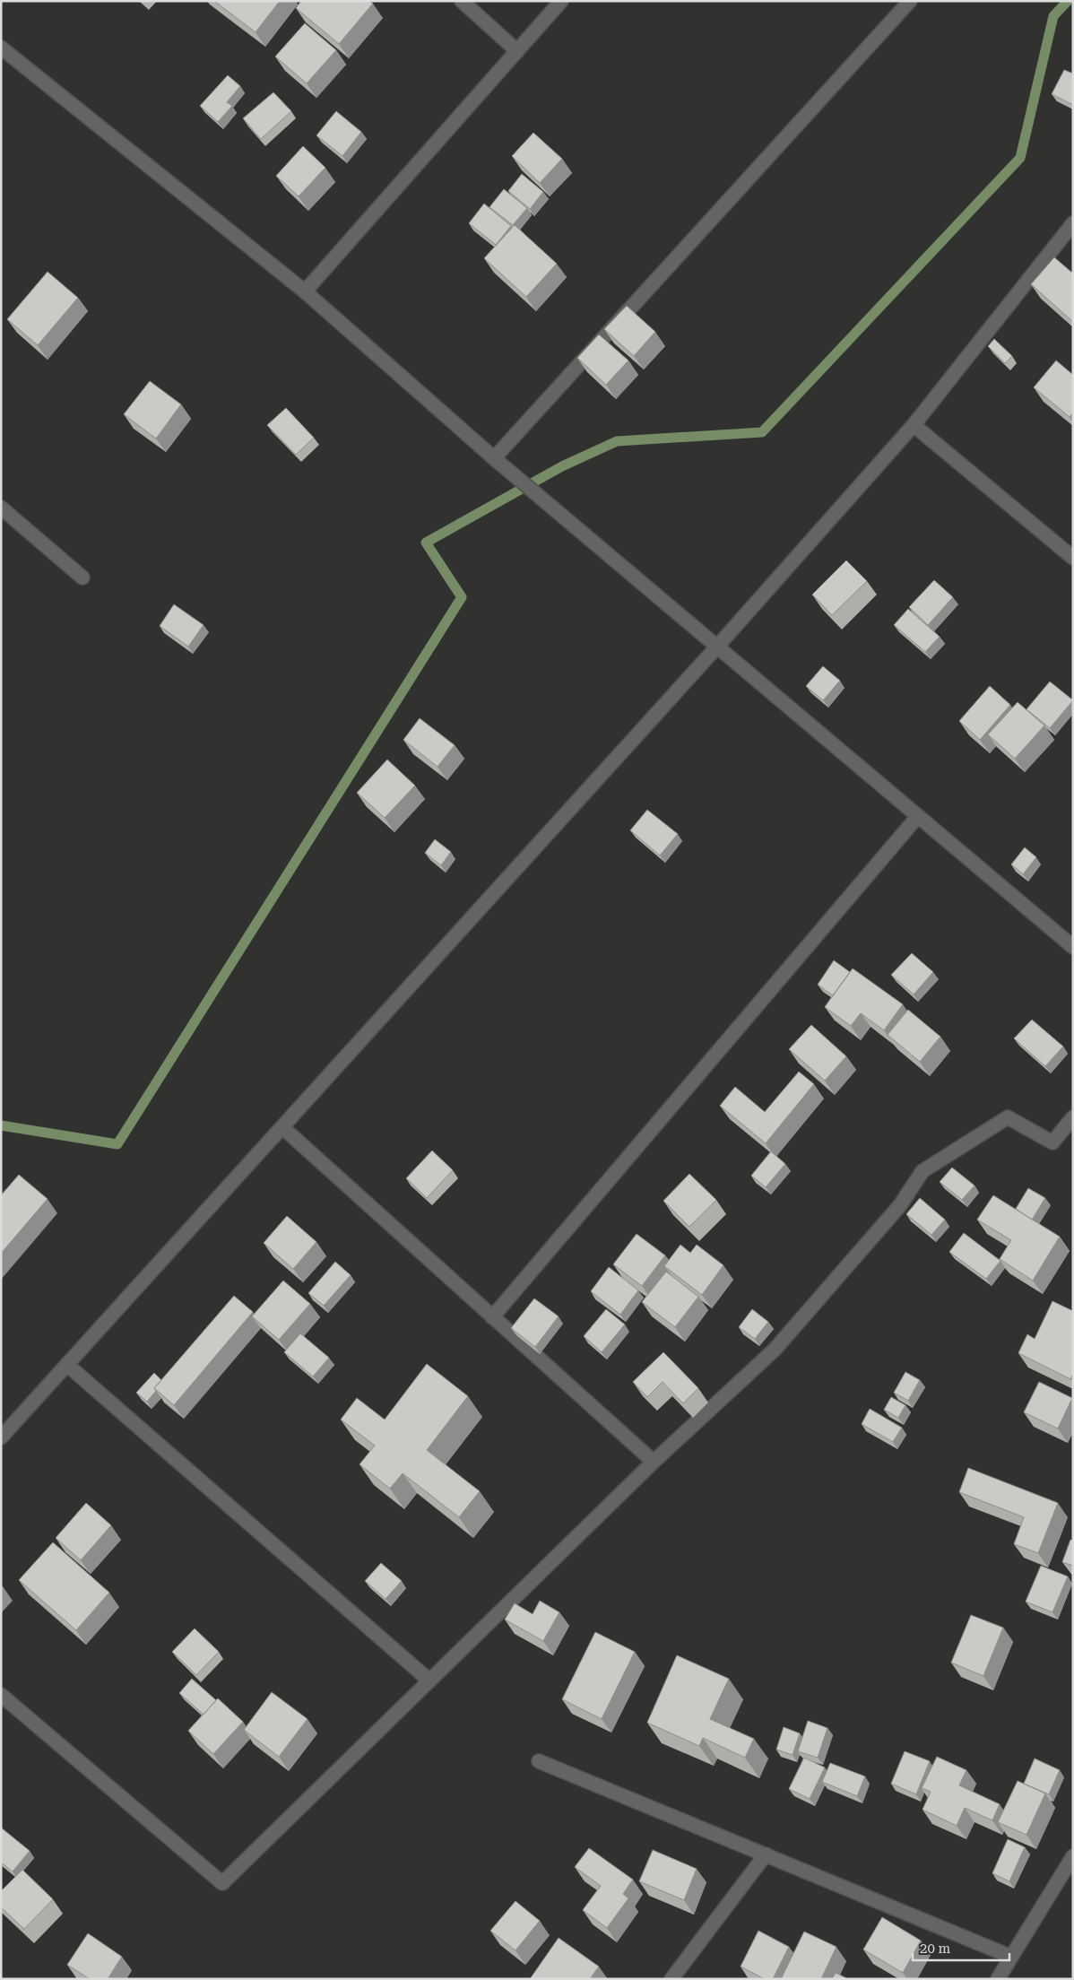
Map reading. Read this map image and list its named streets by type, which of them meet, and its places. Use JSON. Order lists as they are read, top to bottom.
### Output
{
  "scale_bar": "20 m"
}
